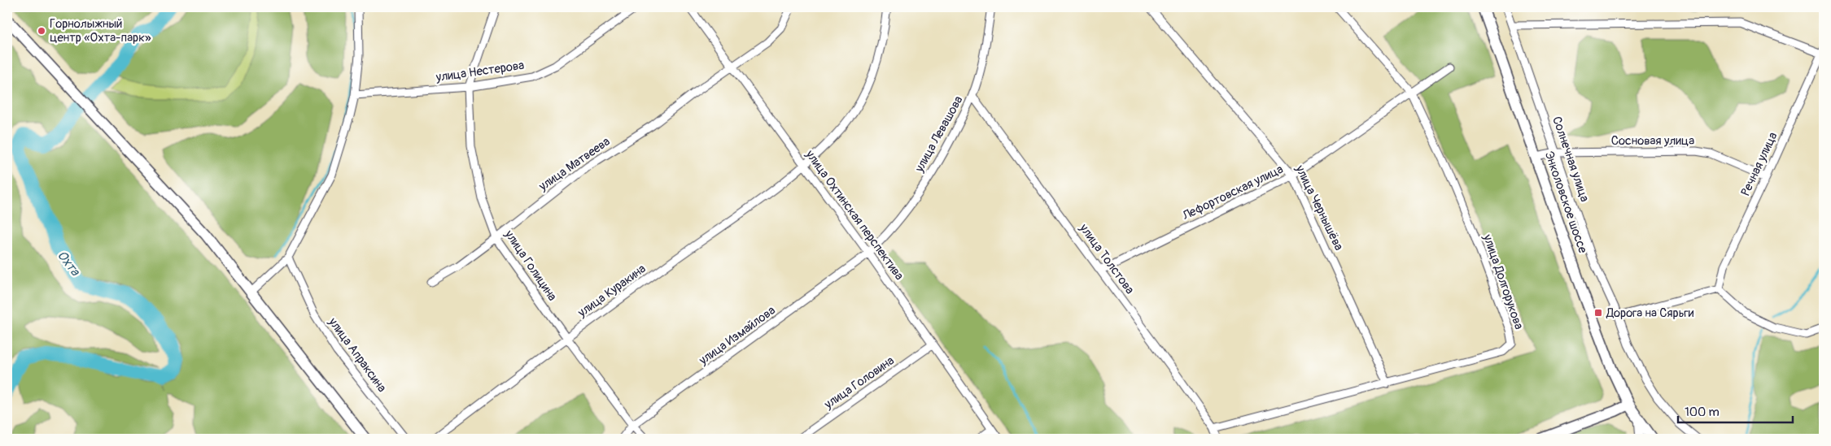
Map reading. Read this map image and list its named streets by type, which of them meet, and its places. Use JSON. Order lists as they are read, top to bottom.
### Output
{
  "streets": {
    "street": [
      "улица Нестерова",
      "улица Левашова",
      "Сосновая улица",
      "Солнечная улица",
      "улица Матвеева",
      "Речная улица",
      "Лефортовская улица",
      "Энколовское шоссе",
      "улица Чернышёва",
      "улица Охтинская перспектива",
      "улица Толстова",
      "улица Голицина",
      "улица Долгорукова",
      "улица Куракина",
      "улица Измайлова",
      "улица Апраксина",
      "улица Головина"
    ]
  },
  "crossings": [
    ["улица Нестерова", "улица Голицина"],
    ["улица Левашова", "улица Охтинская перспектива"],
    ["улица Левашова", "улица Толстова"],
    ["улица Левашова", "улица Измайлова"],
    ["Сосновая улица", "Солнечная улица"],
    ["Сосновая улица", "Речная улица"],
    ["Сосновая улица", "Энколовское шоссе"],
    ["улица Матвеева", "улица Охтинская перспектива"],
    ["улица Матвеева", "улица Голицина"],
    ["Лефортовская улица", "улица Чернышёва"],
    ["Лефортовская улица", "улица Толстова"],
    ["Лефортовская улица", "улица Долгорукова"],
    ["улица Чернышёва", "улица Долгорукова"],
    ["улица Охтинская перспектива", "улица Куракина"],
    ["улица Охтинская перспектива", "улица Измайлова"],
    ["улица Охтинская перспектива", "улица Головина"],
    ["улица Толстова", "улица Долгорукова"],
    ["улица Голицина", "улица Куракина"],
    ["улица Голицина", "улица Измайлова"]
  ],
  "water": ["Охта"],
  "places": {
    "other": ["Горнолыжный центр «Охта-парк»"],
    "transit": ["Дорога на Сярьги"]
  },
  "scale_bar": "100 m"
}
